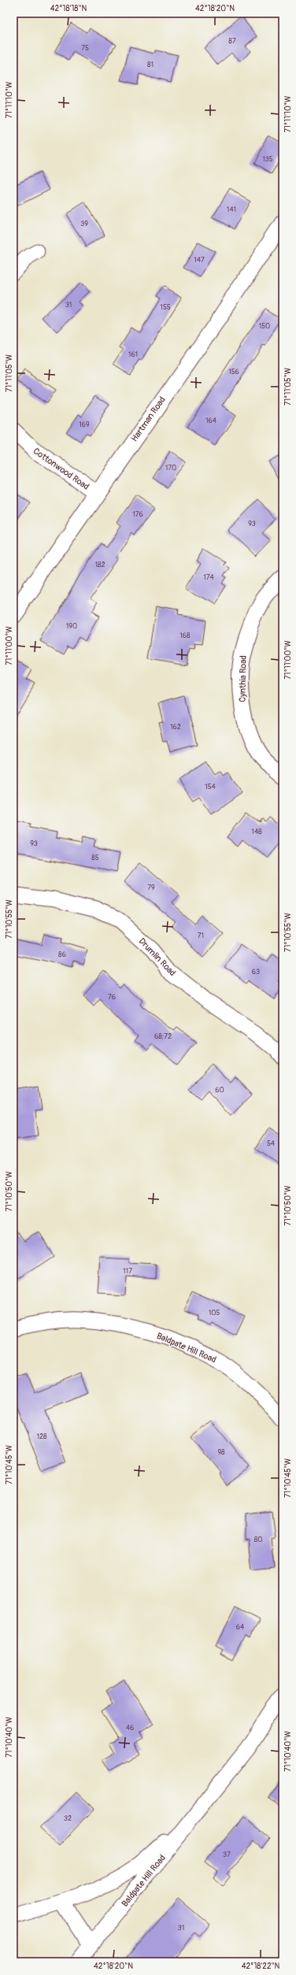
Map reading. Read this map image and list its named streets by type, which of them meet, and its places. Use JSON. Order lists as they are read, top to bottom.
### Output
{
  "streets": {
    "street": [
      "Hartman Road",
      "Cottonwood Road",
      "Cynthia Road",
      "Drumlin Road",
      "Baldpate Hill Road"
    ]
  },
  "crossings": [
    ["Hartman Road", "Cottonwood Road"]
  ],
  "house_numbers": [
    "87",
    "75",
    "81",
    "135",
    "141",
    "39",
    "147",
    "31",
    "155",
    "150",
    "161",
    "156",
    "164",
    "169",
    "170",
    "176",
    "93",
    "182",
    "174",
    "190",
    "168",
    "162",
    "154",
    "148",
    "93",
    "85",
    "79",
    "71",
    "86",
    "63",
    "76",
    "68;72",
    "60",
    "54",
    "117",
    "105",
    "128",
    "98",
    "80",
    "64",
    "46",
    "32",
    "37",
    "31"
  ],
  "coordinates": [
    "42°18'18\"N",
    "42°18'20\"N",
    "71°11'10\"W",
    "71°11'05\"W",
    "71°11'00\"W",
    "71°10'55\"W",
    "71°10'50\"W",
    "71°10'45\"W",
    "71°10'40\"W",
    "42°18'22\"N"
  ]
}
